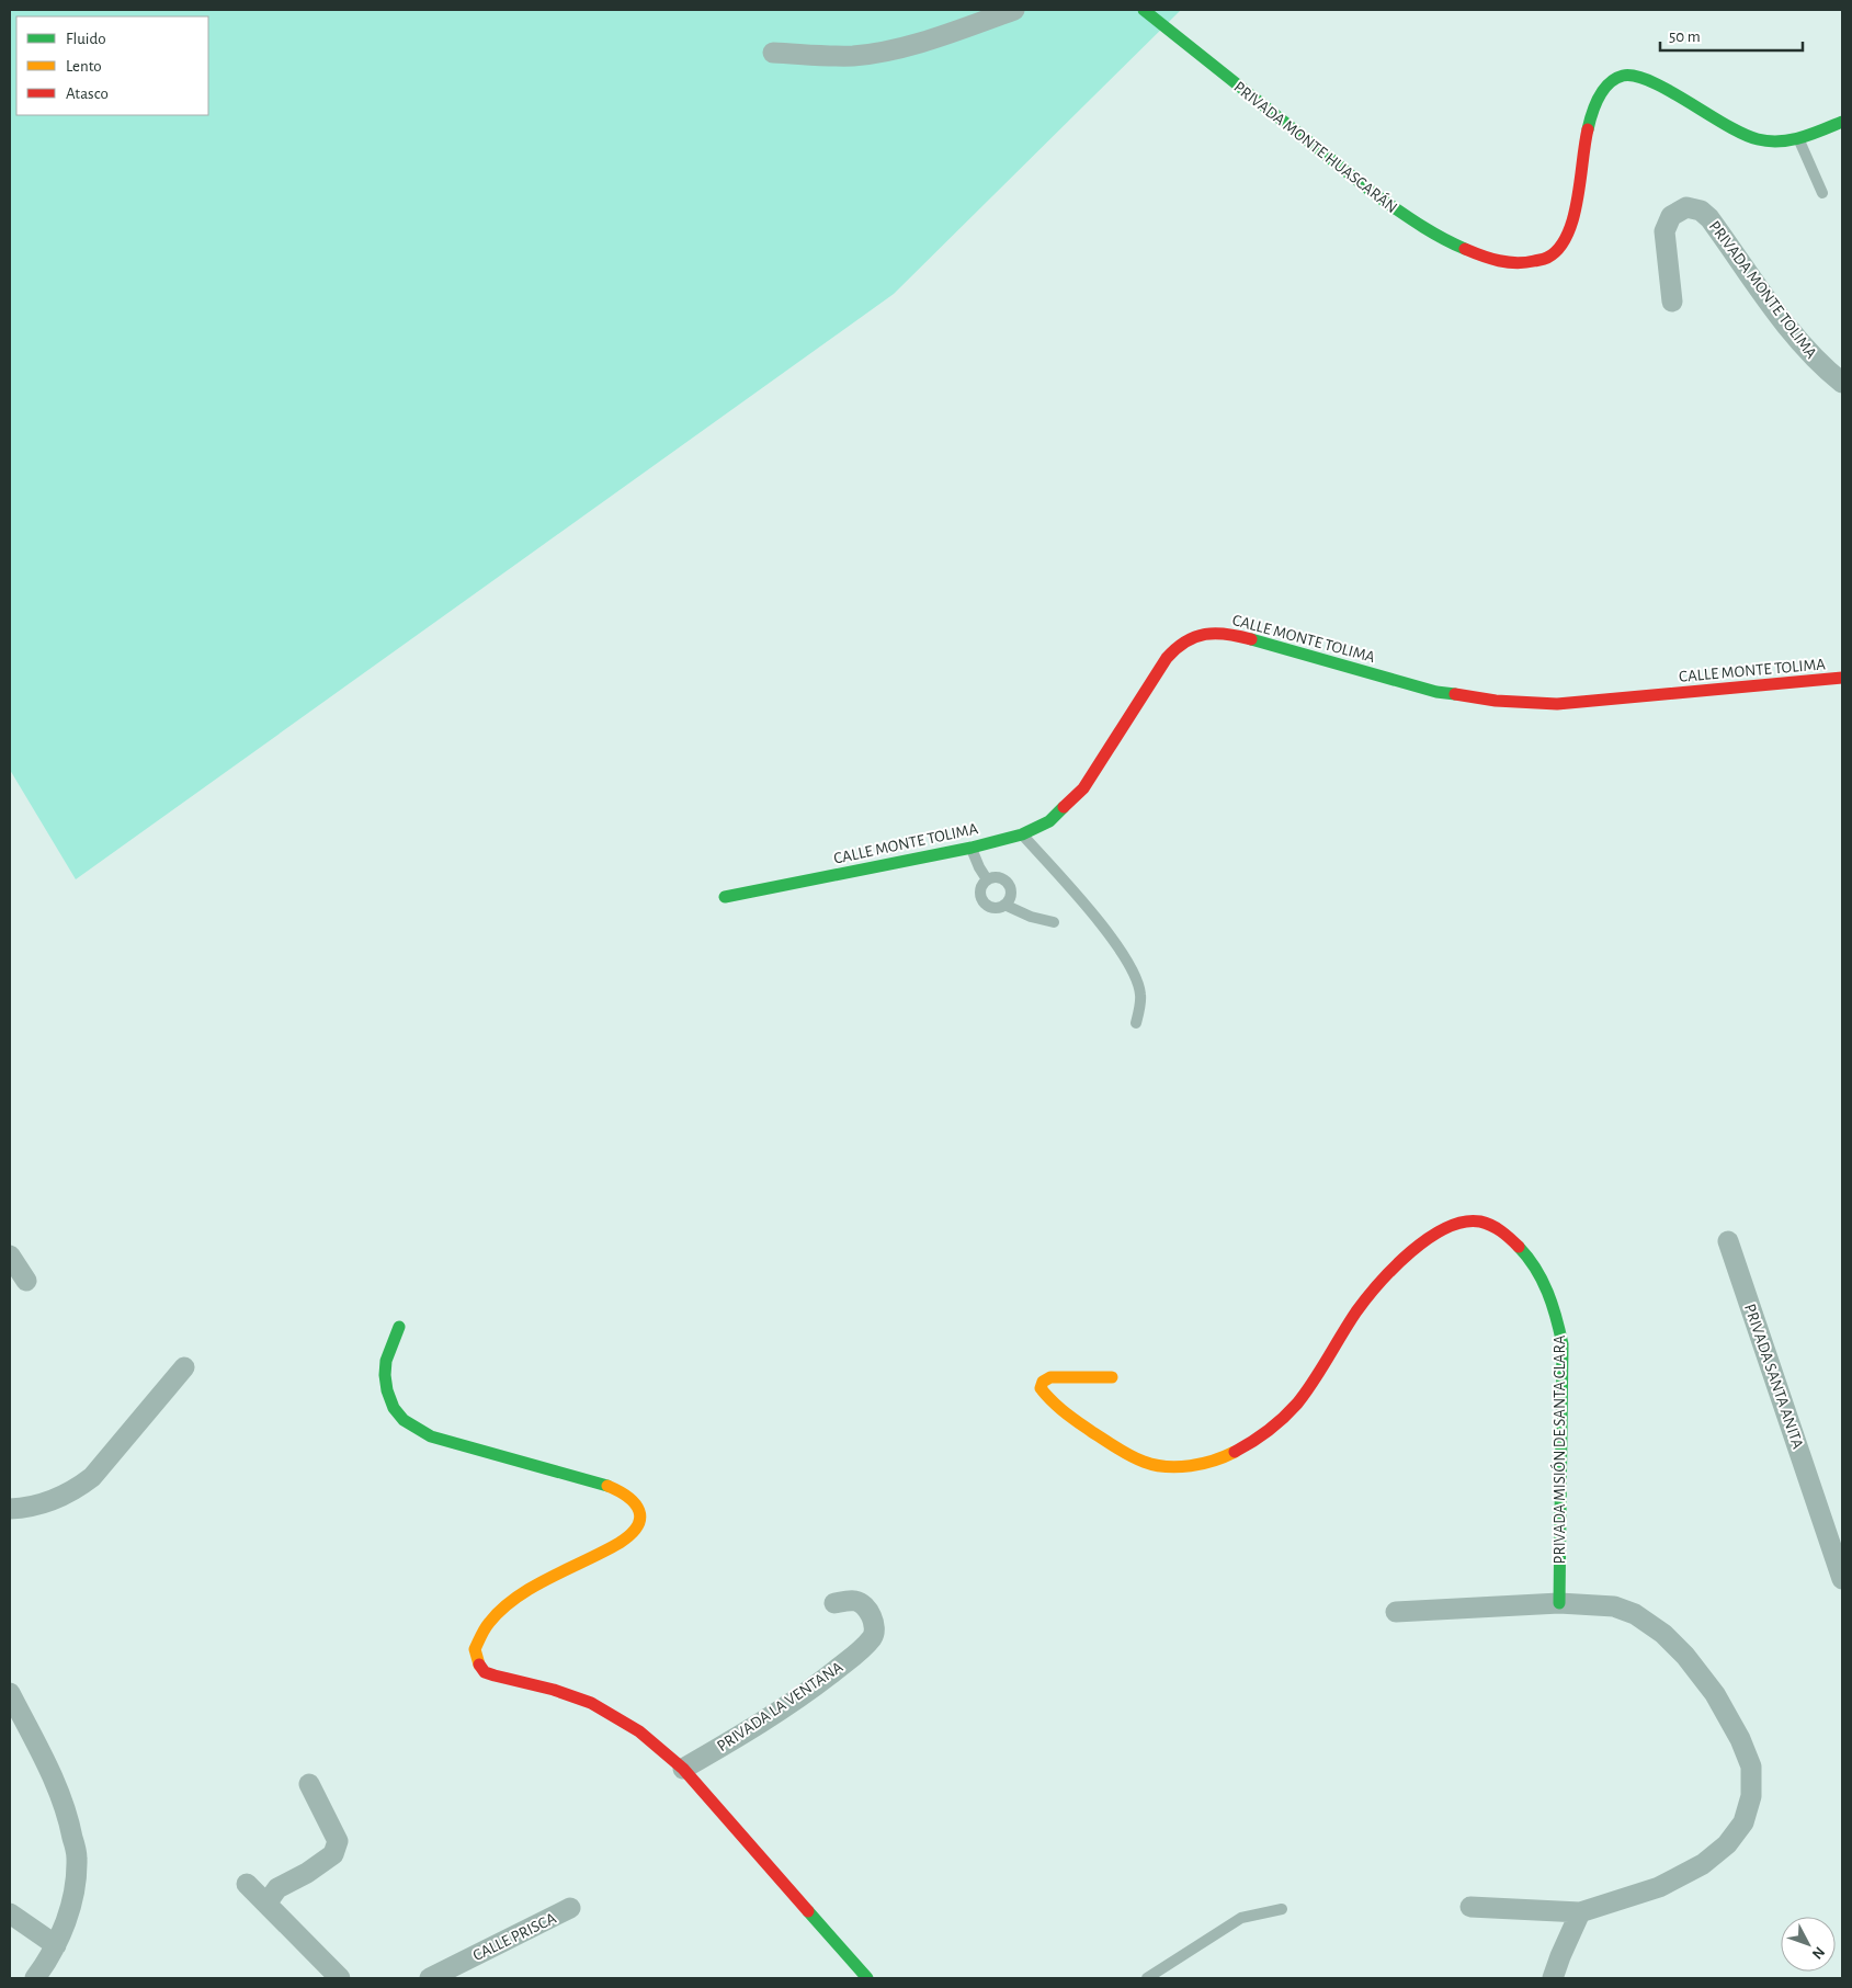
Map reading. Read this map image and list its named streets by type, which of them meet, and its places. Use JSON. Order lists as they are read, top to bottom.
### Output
{
  "streets": {
    "street": [
      "PRIVADA MONTE HUASCARÁN",
      "PRIVADA MONTE TOLIMA",
      "CALLE MONTE TOLIMA",
      "PRIVADA SANTA ANITA",
      "PRIVADA MISIÓN DE SANTA CLARA",
      "PRIVADA LA VENTANA",
      "CALLE PRISCA"
    ]
  },
  "legend": ["Fluido", "Lento", "Atasco"],
  "scale_bar": "50 m",
  "north": "bottom right"
}
